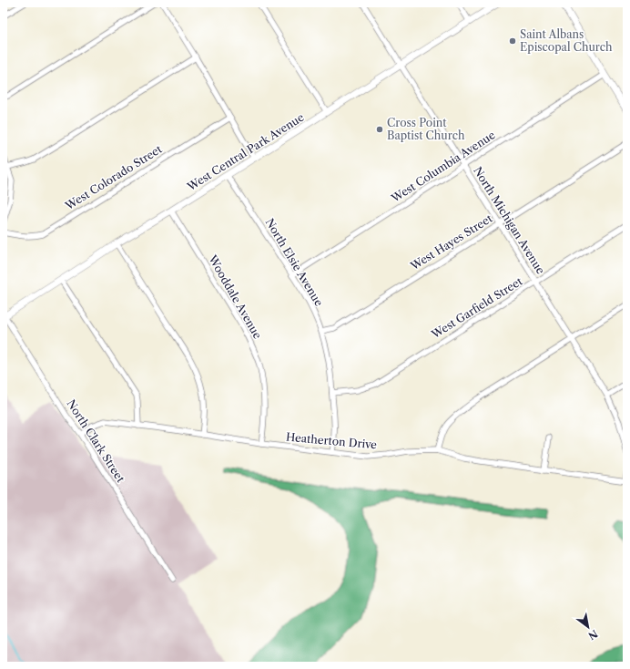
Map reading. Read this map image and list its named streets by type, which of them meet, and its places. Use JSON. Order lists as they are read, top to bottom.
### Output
{
  "streets": {
    "street": [
      "West Central Park Avenue",
      "West Columbia Avenue",
      "West Colorado Street",
      "North Michigan Avenue",
      "West Hayes Street",
      "North Elsie Avenue",
      "Wooddale Avenue",
      "West Garfield Street",
      "North Clark Street",
      "Heatherton Drive"
    ]
  },
  "crossings": [
    ["West Central Park Avenue", "North Michigan Avenue"],
    ["West Central Park Avenue", "North Elsie Avenue"],
    ["West Central Park Avenue", "Wooddale Avenue"],
    ["West Central Park Avenue", "North Clark Street"],
    ["West Columbia Avenue", "North Michigan Avenue"],
    ["West Columbia Avenue", "North Elsie Avenue"],
    ["North Michigan Avenue", "West Hayes Street"],
    ["North Michigan Avenue", "West Garfield Street"],
    ["West Hayes Street", "North Elsie Avenue"],
    ["North Elsie Avenue", "West Garfield Street"],
    ["North Elsie Avenue", "Heatherton Drive"],
    ["Wooddale Avenue", "Heatherton Drive"],
    ["North Clark Street", "Heatherton Drive"]
  ],
  "places": ["Saint Albans Episcopal Church", "Cross Point Baptist Church"],
  "north": "bottom right"
}
